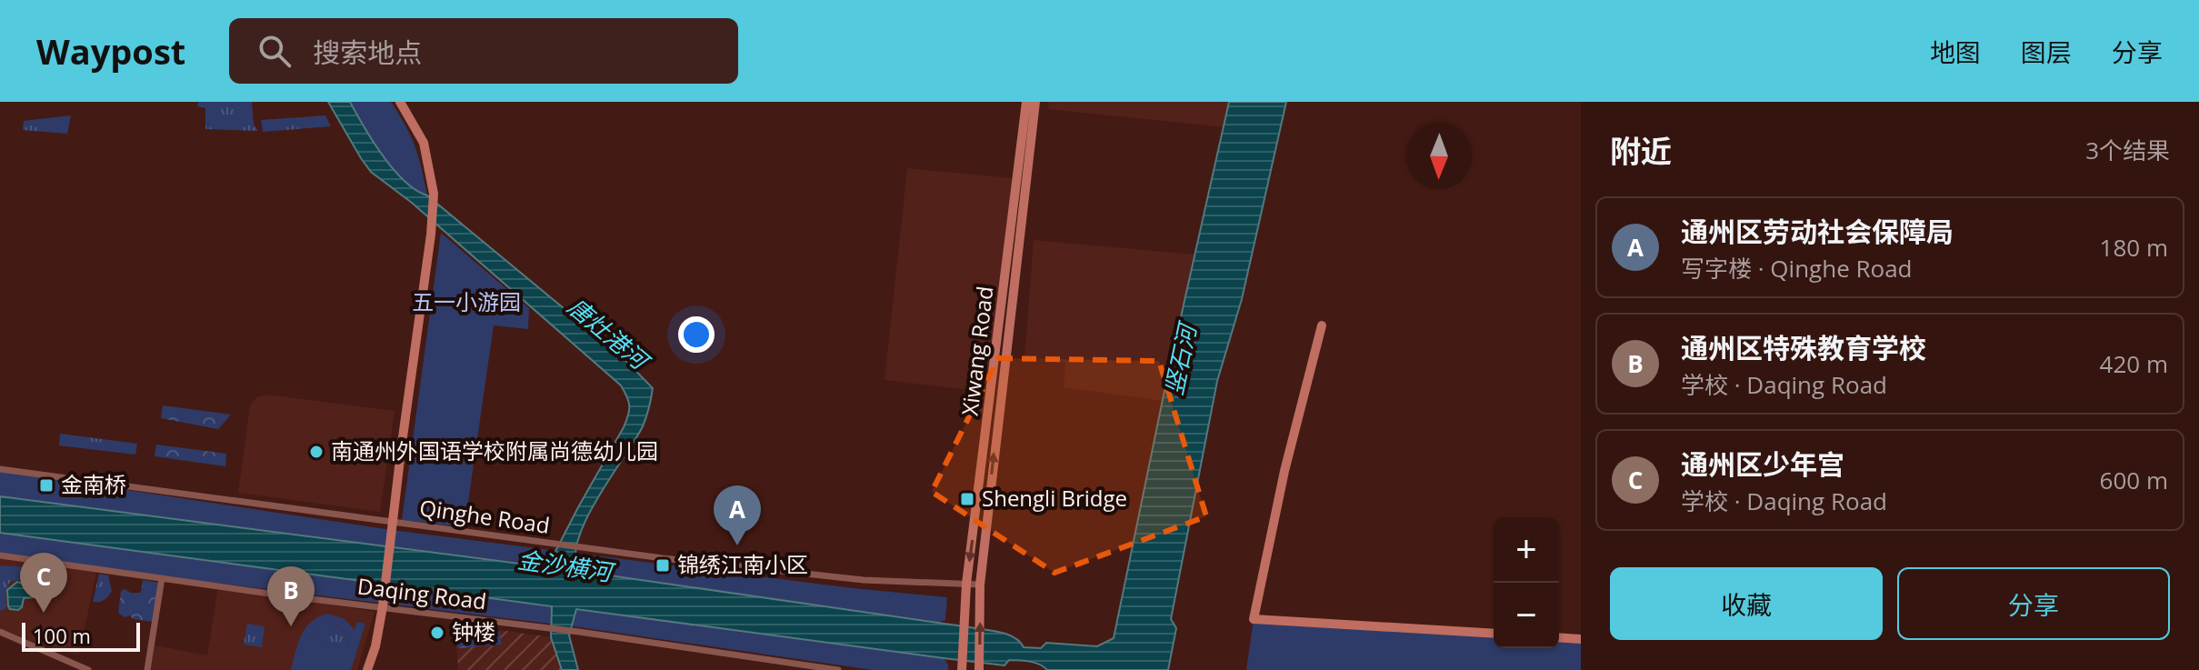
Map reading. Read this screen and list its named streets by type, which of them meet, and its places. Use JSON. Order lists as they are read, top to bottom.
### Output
{
  "streets": {
    "street": ["Xiwang Road", "Qinghe Road", "Daqing Road"]
  },
  "crossings": [
    ["Xiwang Road", "Qinghe Road"]
  ],
  "water": ["唐灶港河", "竖石河", "金沙横河"],
  "parks": ["五一小游园"],
  "places": {
    "other": ["南通州外国语学校附属尚德幼儿园", "钟楼"],
    "transit": ["金南桥", "Shengli Bridge", "锦绣江南小区"]
  },
  "scale_bar": "100 m",
  "north": "bottom",
  "page": {
    "header": "Waypost",
    "search": "搜索地点",
    "nav": ["地图", "图层", "分享"],
    "heading": ["附近", "3个结果"],
    "list": [
      {
        "mark": "A",
        "name": "通州区劳动社会保障局",
        "note": "写字楼 · Qinghe Road",
        "value": "180 m"
      },
      {
        "mark": "B",
        "name": "通州区特殊教育学校",
        "note": "学校 · Daqing Road",
        "value": "420 m"
      },
      {
        "mark": "C",
        "name": "通州区少年宫",
        "note": "学校 · Daqing Road",
        "value": "600 m"
      }
    ],
    "pins": ["A", "C", "B"],
    "map_buttons": ["+", "−"],
    "buttons": ["收藏", "分享"],
    "scale": "100 m"
  }
}
